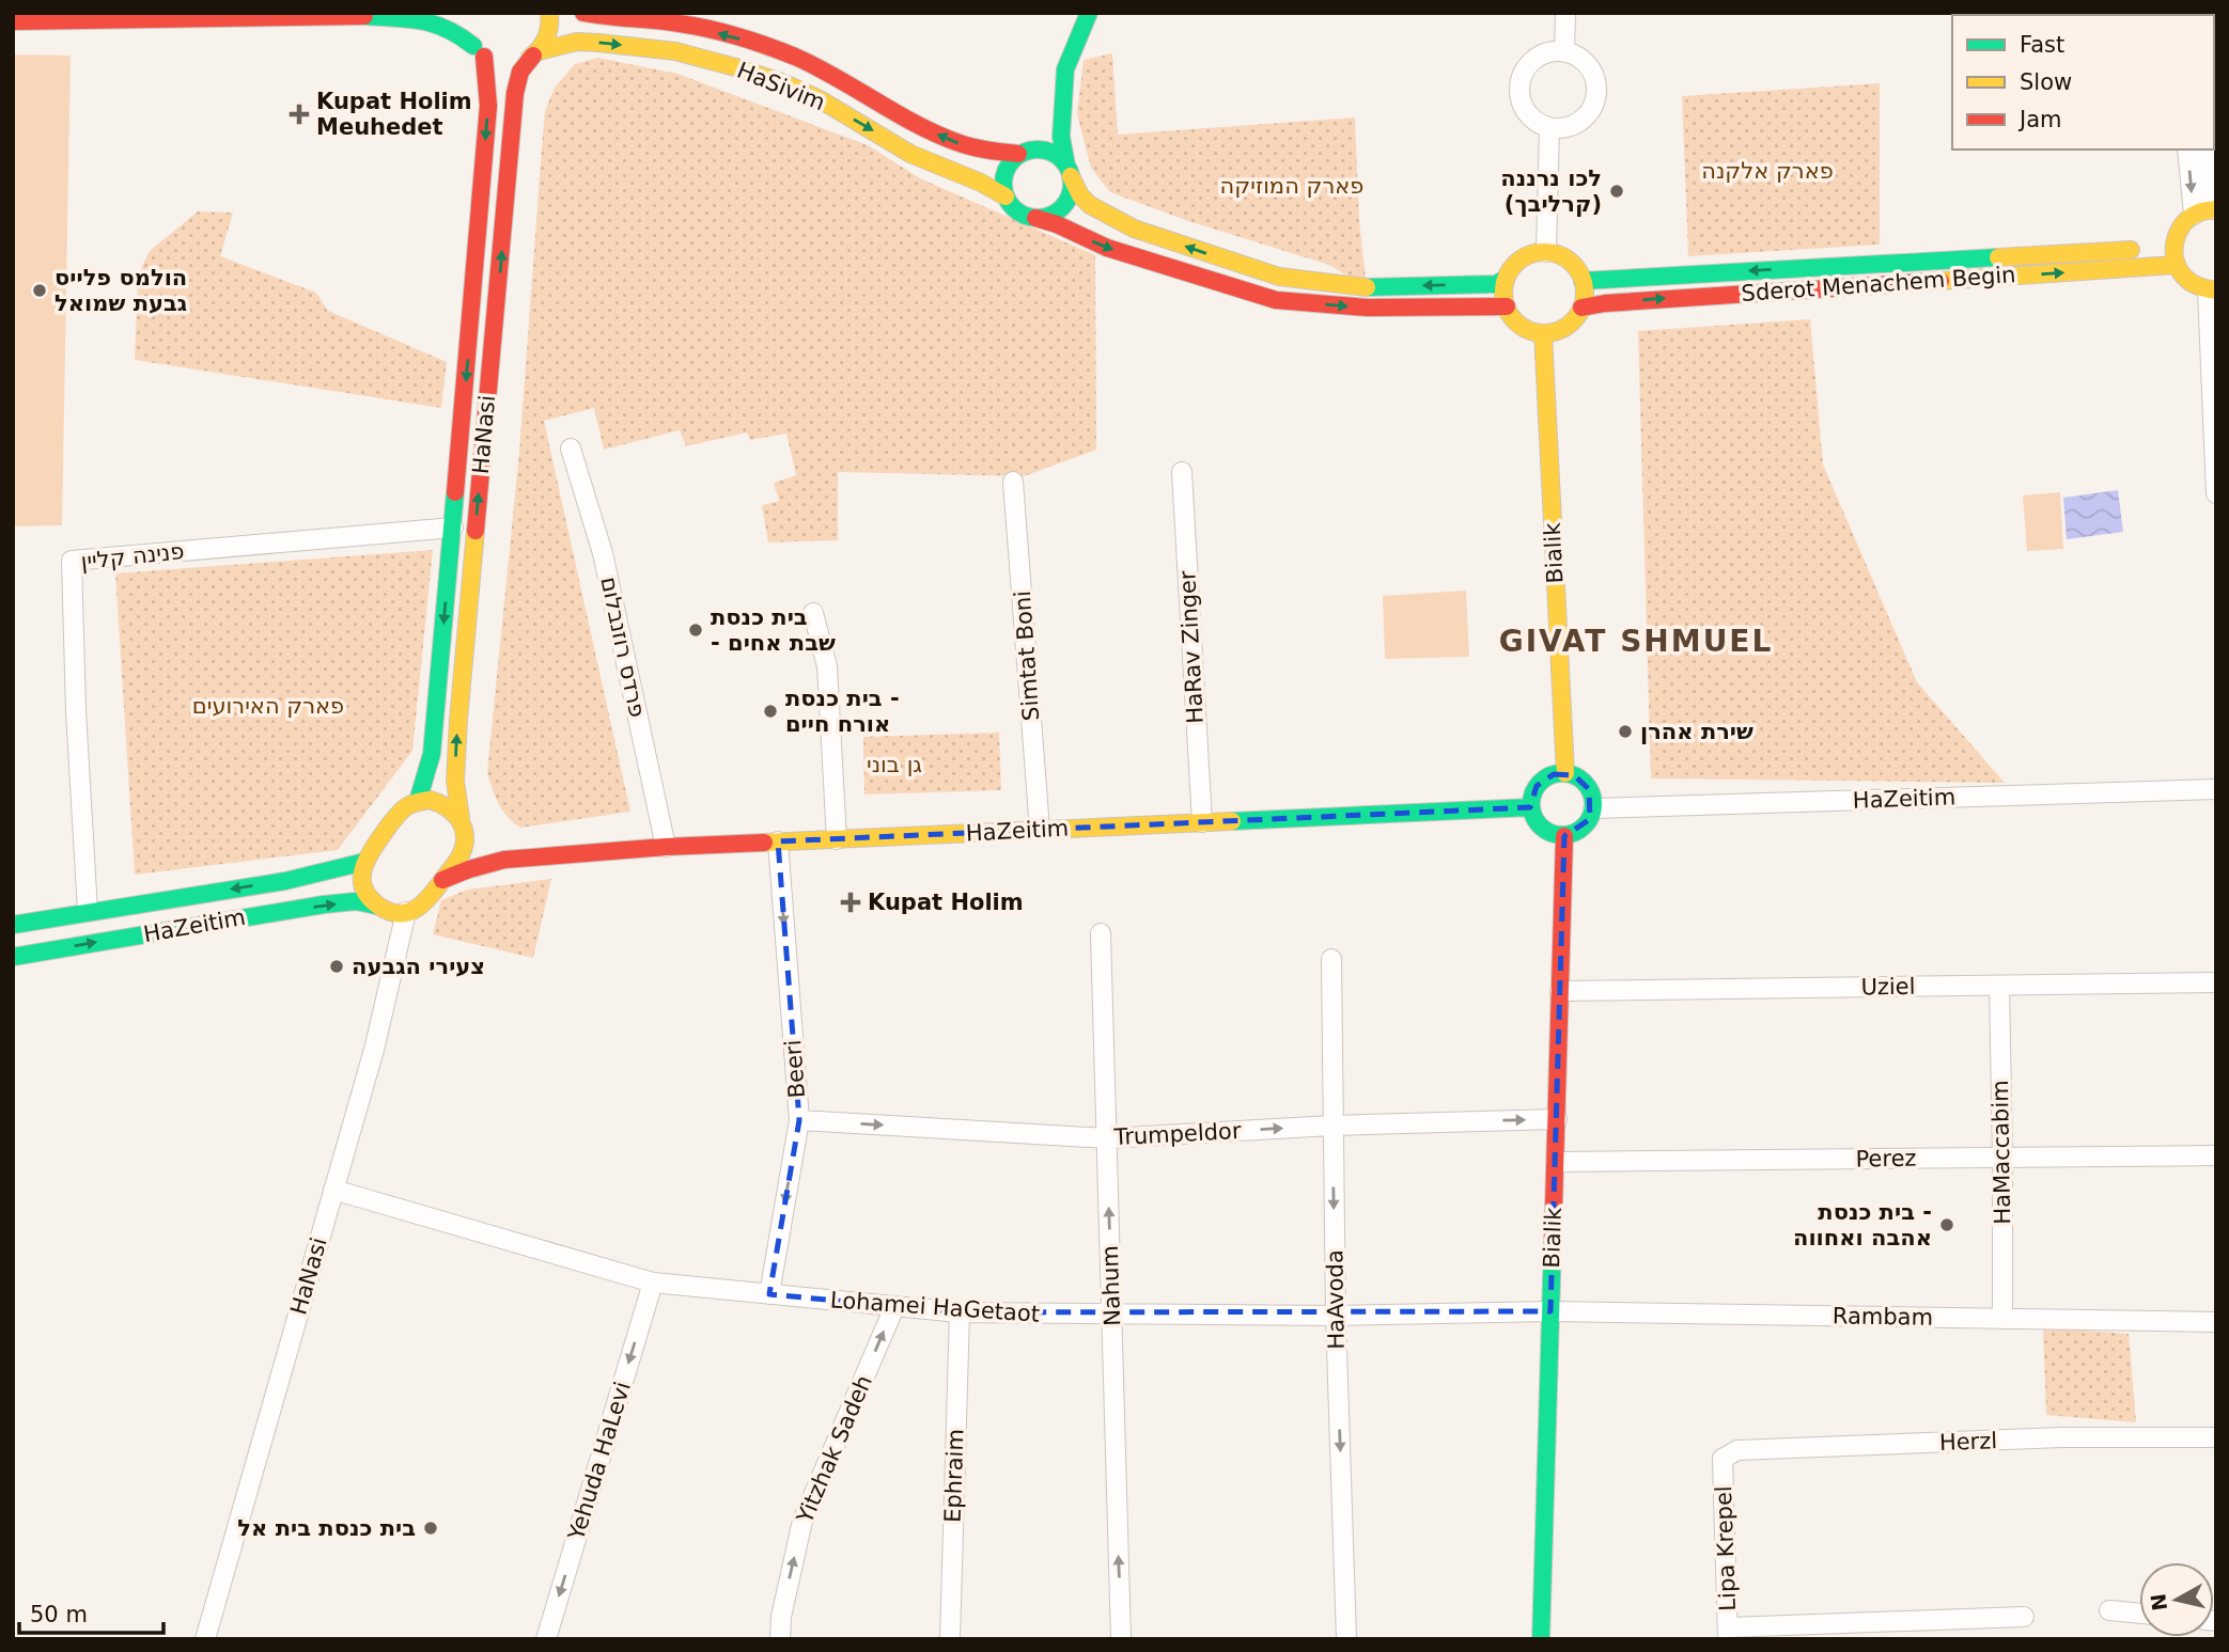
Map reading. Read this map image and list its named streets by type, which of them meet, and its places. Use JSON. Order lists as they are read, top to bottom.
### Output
{
  "streets": {
    "street": [
      "HaSivim",
      "Sderot Menachem Begin",
      "HaNasi",
      "Bialik",
      "פנינה קליין",
      "פרדס רוזנבלום",
      "HaRav Zinger",
      "Simtat Boni",
      "HaZeitim",
      "Uziel",
      "Beeri",
      "Trumpeldor",
      "HaMaccabim",
      "Perez",
      "Nahum",
      "HaAvoda",
      "Lohamei HaGetaot",
      "Rambam",
      "Herzl",
      "Yitzhak Sadeh",
      "Yehuda HaLevi",
      "Ephraim",
      "Lipa Krepel"
    ]
  },
  "crossings": [
    ["HaSivim", "HaNasi"],
    ["Sderot Menachem Begin", "Bialik"],
    ["HaNasi", "פנינה קליין"],
    ["HaNasi", "HaZeitim"],
    ["HaNasi", "Lohamei HaGetaot"],
    ["Bialik", "HaZeitim"],
    ["Bialik", "Uziel"],
    ["Bialik", "Trumpeldor"],
    ["Bialik", "Perez"],
    ["Bialik", "Lohamei HaGetaot"],
    ["Bialik", "Rambam"],
    ["פנינה קליין", "HaZeitim"],
    ["פרדס רוזנבלום", "HaZeitim"],
    ["HaRav Zinger", "HaZeitim"],
    ["Simtat Boni", "HaZeitim"],
    ["HaZeitim", "Beeri"],
    ["Uziel", "HaMaccabim"],
    ["Beeri", "Trumpeldor"],
    ["Beeri", "Lohamei HaGetaot"],
    ["Trumpeldor", "Nahum"],
    ["Trumpeldor", "HaAvoda"],
    ["HaMaccabim", "Perez"],
    ["HaMaccabim", "Rambam"],
    ["Nahum", "Lohamei HaGetaot"],
    ["HaAvoda", "Lohamei HaGetaot"],
    ["Lohamei HaGetaot", "Rambam"],
    ["Lohamei HaGetaot", "Yitzhak Sadeh"],
    ["Lohamei HaGetaot", "Yehuda HaLevi"],
    ["Lohamei HaGetaot", "Ephraim"],
    ["Herzl", "Lipa Krepel"]
  ],
  "one_way": [
    "Beeri",
    "Trumpeldor",
    "Nahum",
    "HaAvoda",
    "Yitzhak Sadeh",
    "Yehuda HaLevi"
  ],
  "districts": ["GIVAT SHMUEL"],
  "parks": [
    "פארק אלקנה",
    "פארק המוזיקה",
    "פארק האירועים",
    "גן בוני"
  ],
  "places": {
    "health": ["Kupat Holim Meuhedet", "Kupat Holim"],
    "other": [
      "לכו נרננה (קרליבך)",
      "הולמס פלייס גבעת שמואל",
      "בית כנסת - שבת אחים",
      "בית כנסת - אורח חיים",
      "שירת אהרן",
      "צעירי הגבעה",
      "בית כנסת - אהבה ואחווה",
      "בית כנסת בית אל"
    ]
  },
  "legend": ["Fast", "Slow", "Jam"],
  "scale_bar": "50 m",
  "north": "left"
}
